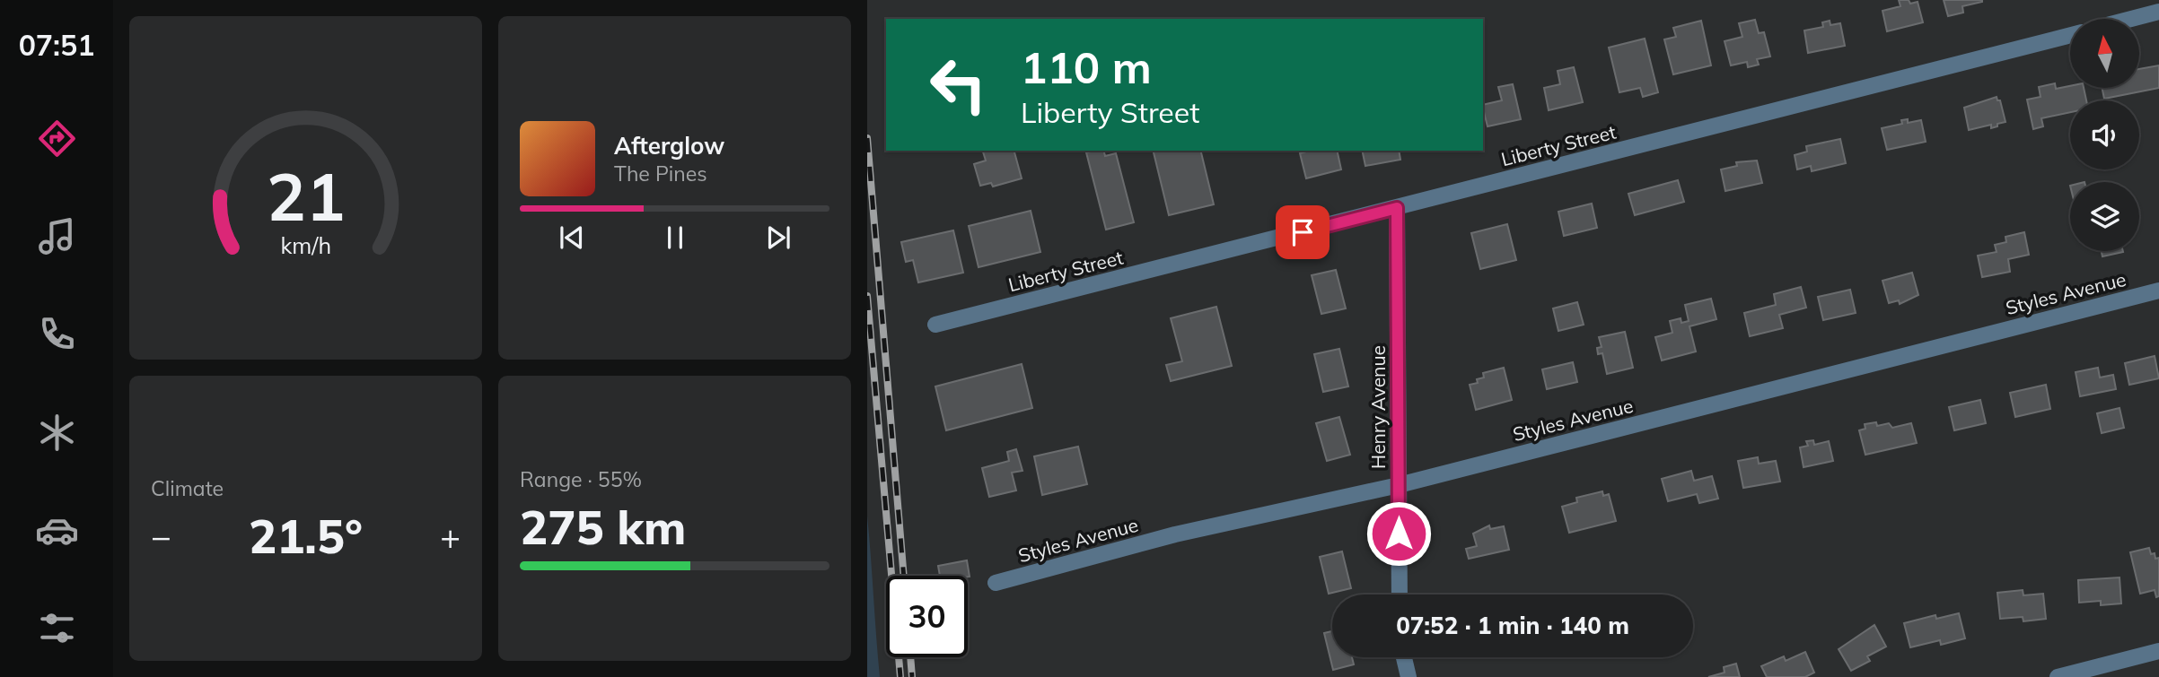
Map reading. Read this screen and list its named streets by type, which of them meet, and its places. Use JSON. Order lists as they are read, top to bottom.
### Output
{
  "streets": {
    "street": ["Liberty Street", "Styles Avenue", "Henry Avenue"]
  },
  "crossings": [
    ["Liberty Street", "Henry Avenue"],
    ["Styles Avenue", "Henry Avenue"]
  ],
  "north": "top",
  "page": {
    "tabs": "07:51",
    "turn": ["110 m", "Liberty Street"],
    "song": ["Afterglow", "The Pines"],
    "tile": [
      "Climate",
      ["Range · 55%", "275 km"]
    ],
    "heat": ["−", "21.5°", "+"],
    "limit": "30",
    "trip": "07:52 · 1 min · 140 m",
    "gauge": ["21", "km/h"]
  }
}
